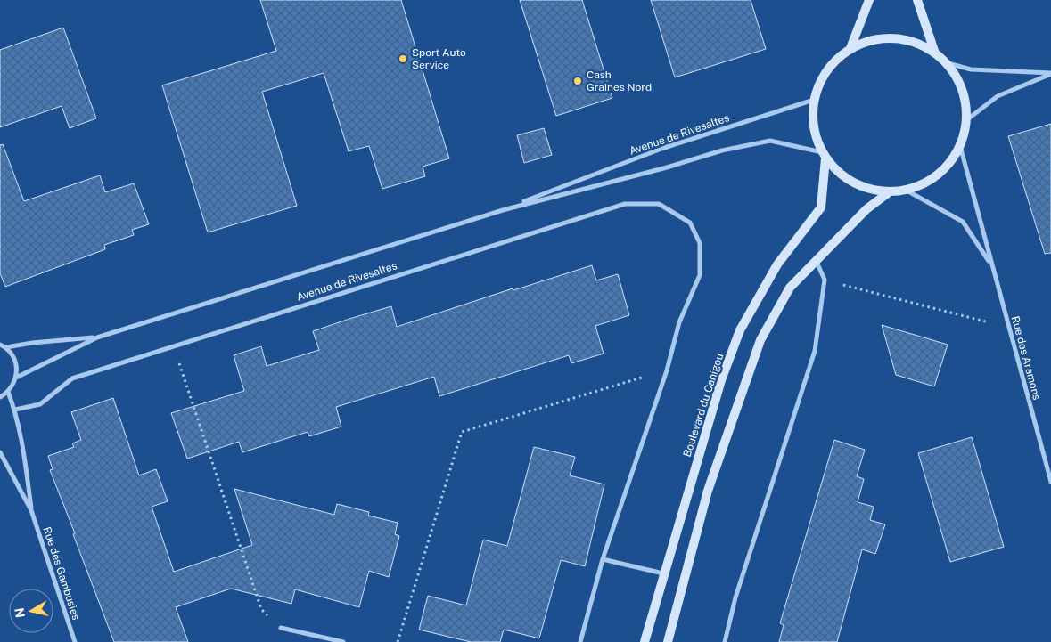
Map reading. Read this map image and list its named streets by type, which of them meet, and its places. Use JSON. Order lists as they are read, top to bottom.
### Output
{
  "streets": {
    "street": [
      "Avenue de Rivesaltes",
      "Rue des Aramons",
      "Boulevard du Canigou",
      "Rue des Gambusies"
    ]
  },
  "crossings": [
    ["Avenue de Rivesaltes", "Rue des Aramons"],
    ["Avenue de Rivesaltes", "Boulevard du Canigou"],
    ["Avenue de Rivesaltes", "Rue des Gambusies"],
    ["Rue des Aramons", "Boulevard du Canigou"]
  ],
  "places": ["Sport Auto Service", "Cash Graines Nord"],
  "north": "left"
}
